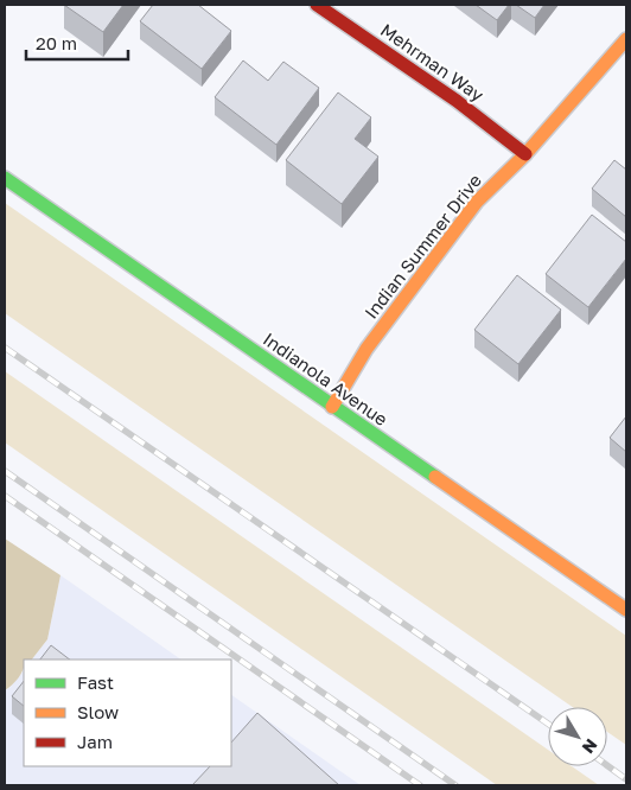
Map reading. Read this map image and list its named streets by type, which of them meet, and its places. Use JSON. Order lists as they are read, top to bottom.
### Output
{
  "streets": {
    "main road": ["Mehrman Way", "Indian Summer Drive", "Indianola Avenue"]
  },
  "crossings": [
    ["Mehrman Way", "Indian Summer Drive"],
    ["Indian Summer Drive", "Indianola Avenue"]
  ],
  "legend": ["Fast", "Slow", "Jam"],
  "scale_bar": "20 m",
  "north": "bottom right"
}
